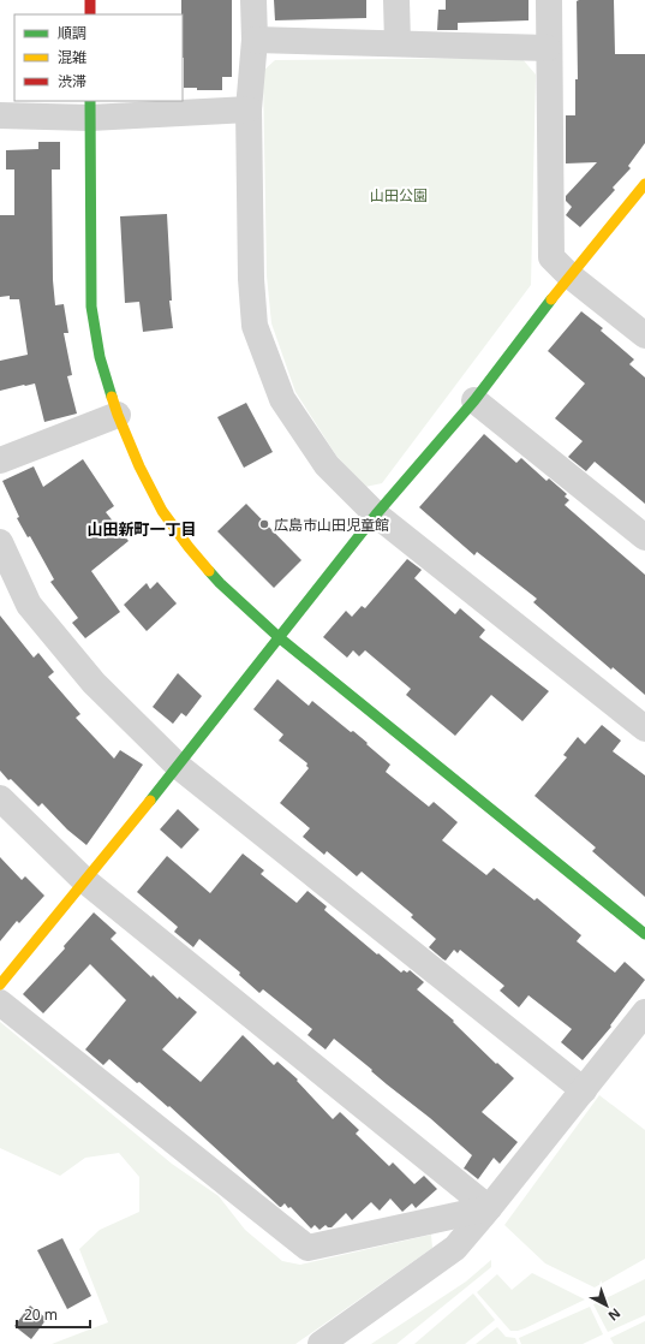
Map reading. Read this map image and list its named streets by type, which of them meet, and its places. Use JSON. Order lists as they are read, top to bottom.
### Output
{
  "districts": ["山田新町一丁目"],
  "parks": ["山田公園"],
  "places": ["広島市山田児童館"],
  "legend": ["順調", "混雑", "渋滞"],
  "scale_bar": "20 m",
  "north": "bottom right"
}
